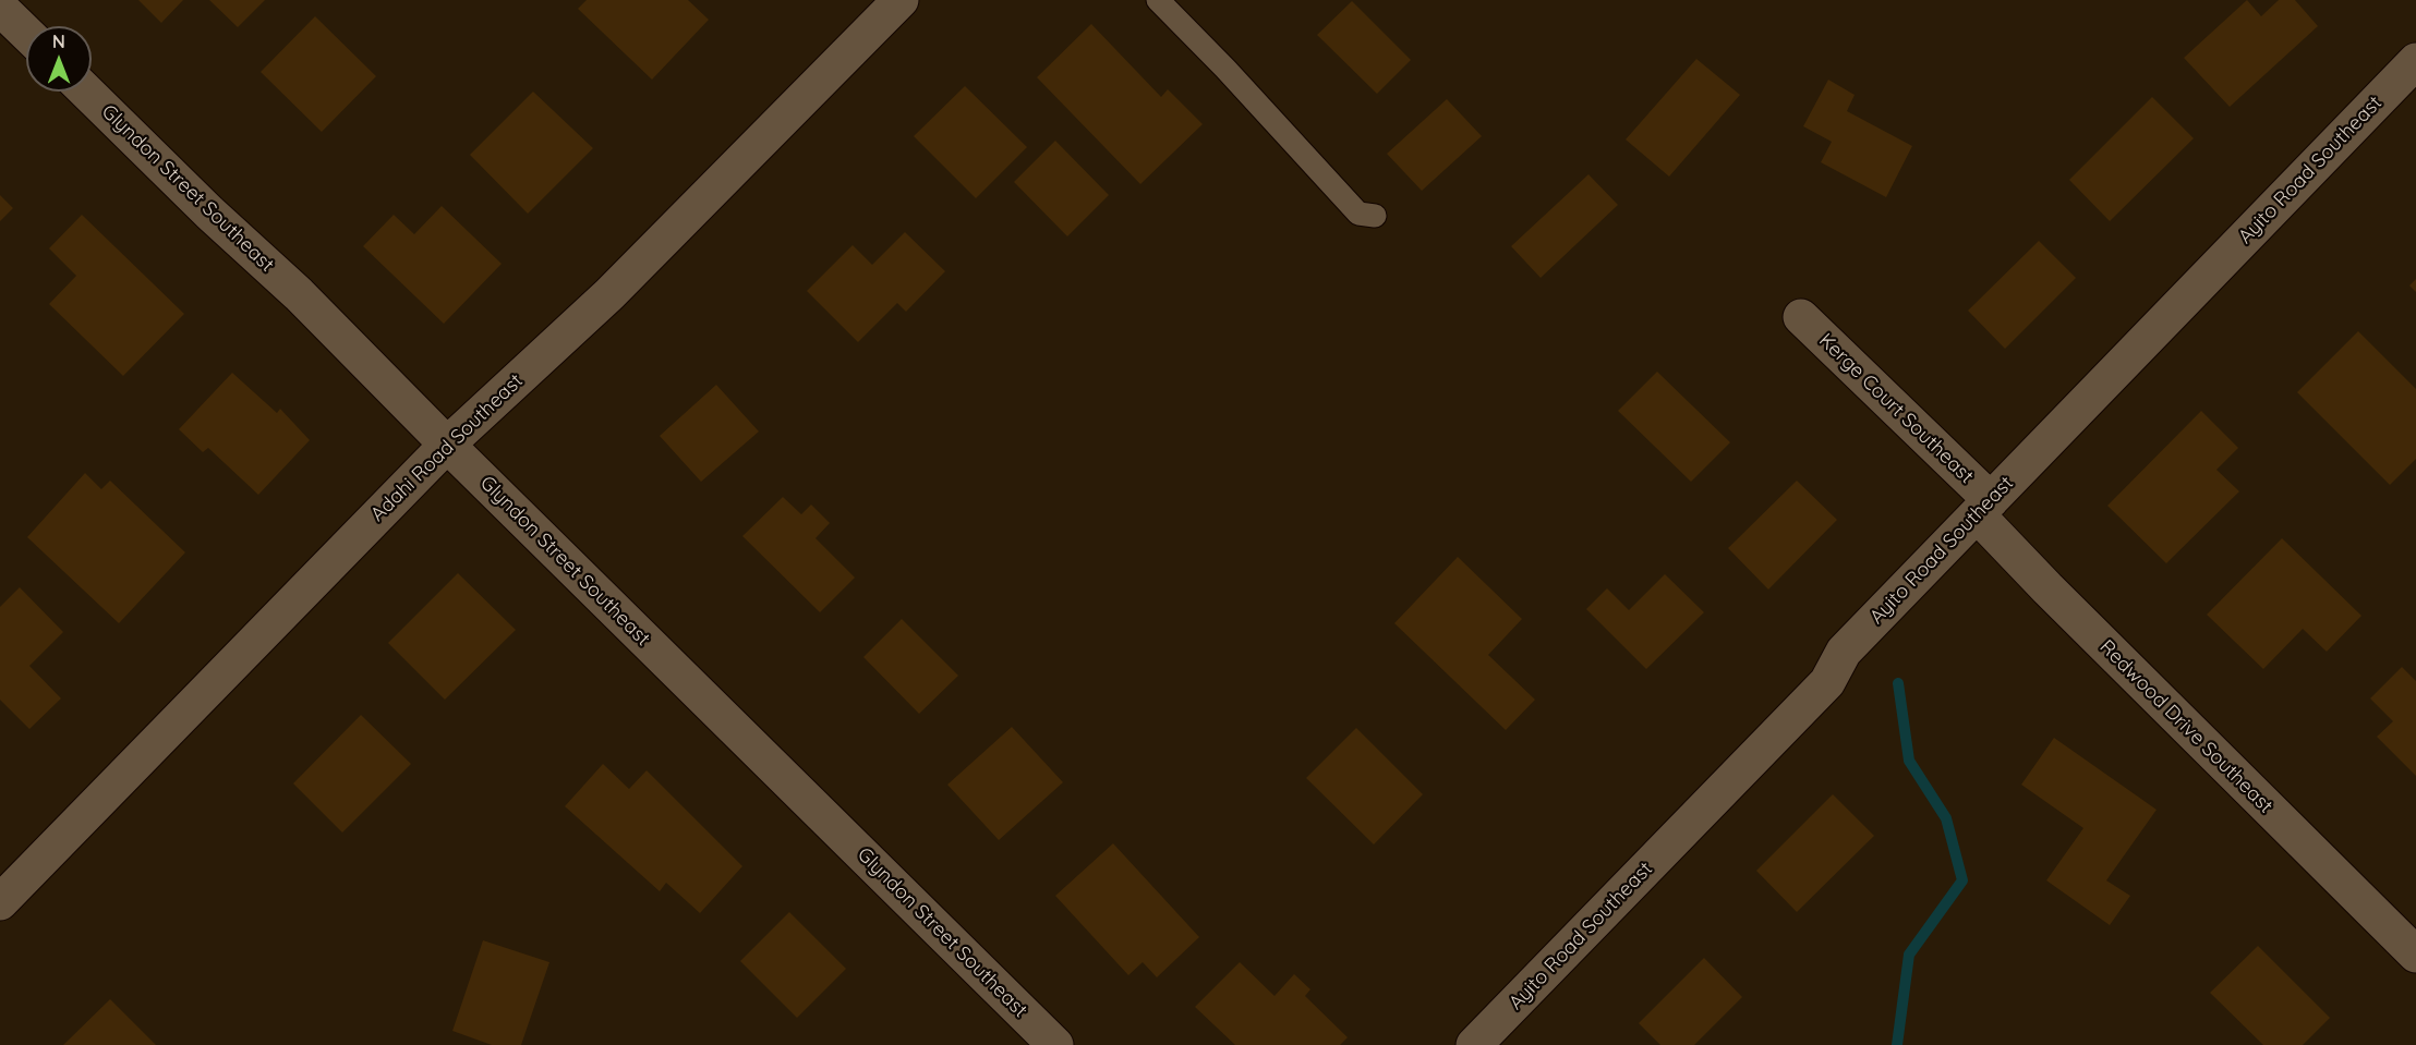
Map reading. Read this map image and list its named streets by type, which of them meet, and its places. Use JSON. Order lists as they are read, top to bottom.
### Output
{
  "streets": {
    "street": [
      "Ayito Road Southeast",
      "Glyndon Street Southeast",
      "Kerge Court Southeast",
      "Adahi Road Southeast",
      "Redwood Drive Southeast"
    ]
  },
  "crossings": [
    ["Ayito Road Southeast", "Kerge Court Southeast"],
    ["Ayito Road Southeast", "Redwood Drive Southeast"],
    ["Glyndon Street Southeast", "Adahi Road Southeast"],
    ["Kerge Court Southeast", "Redwood Drive Southeast"]
  ],
  "north": "top"
}
